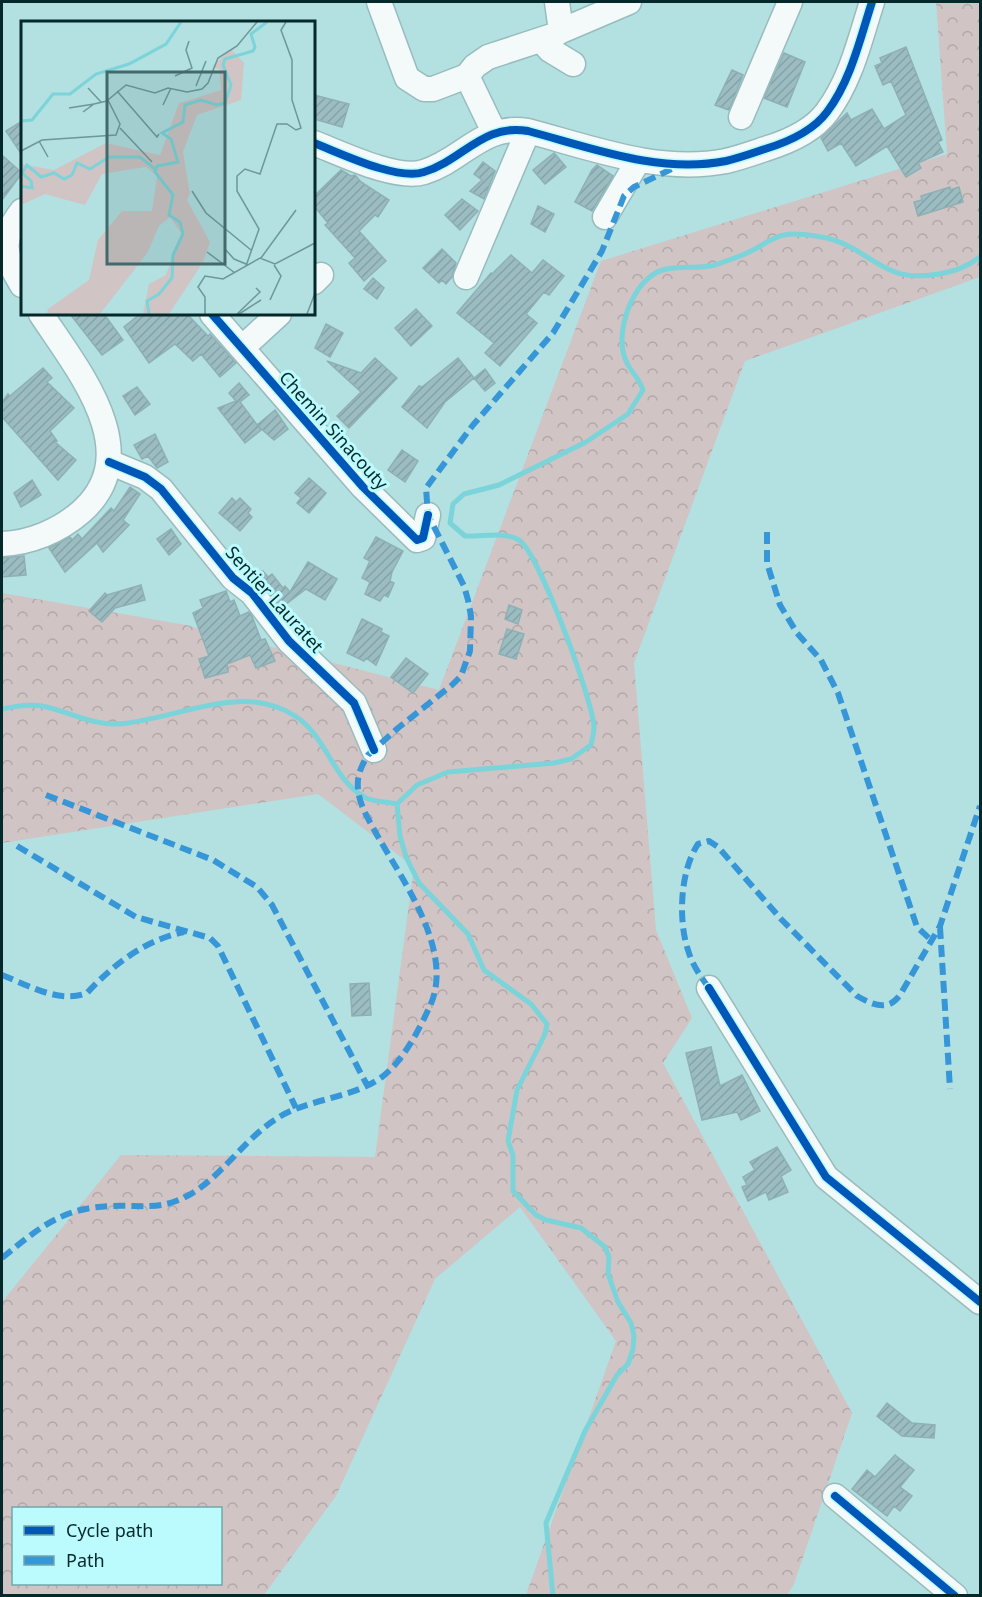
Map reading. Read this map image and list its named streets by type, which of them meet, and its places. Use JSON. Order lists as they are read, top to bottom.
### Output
{
  "streets": {
    "street": ["Chemin Sinacouty", "Sentier Lauratet"]
  },
  "legend": ["Cycle path", "Path"]
}
